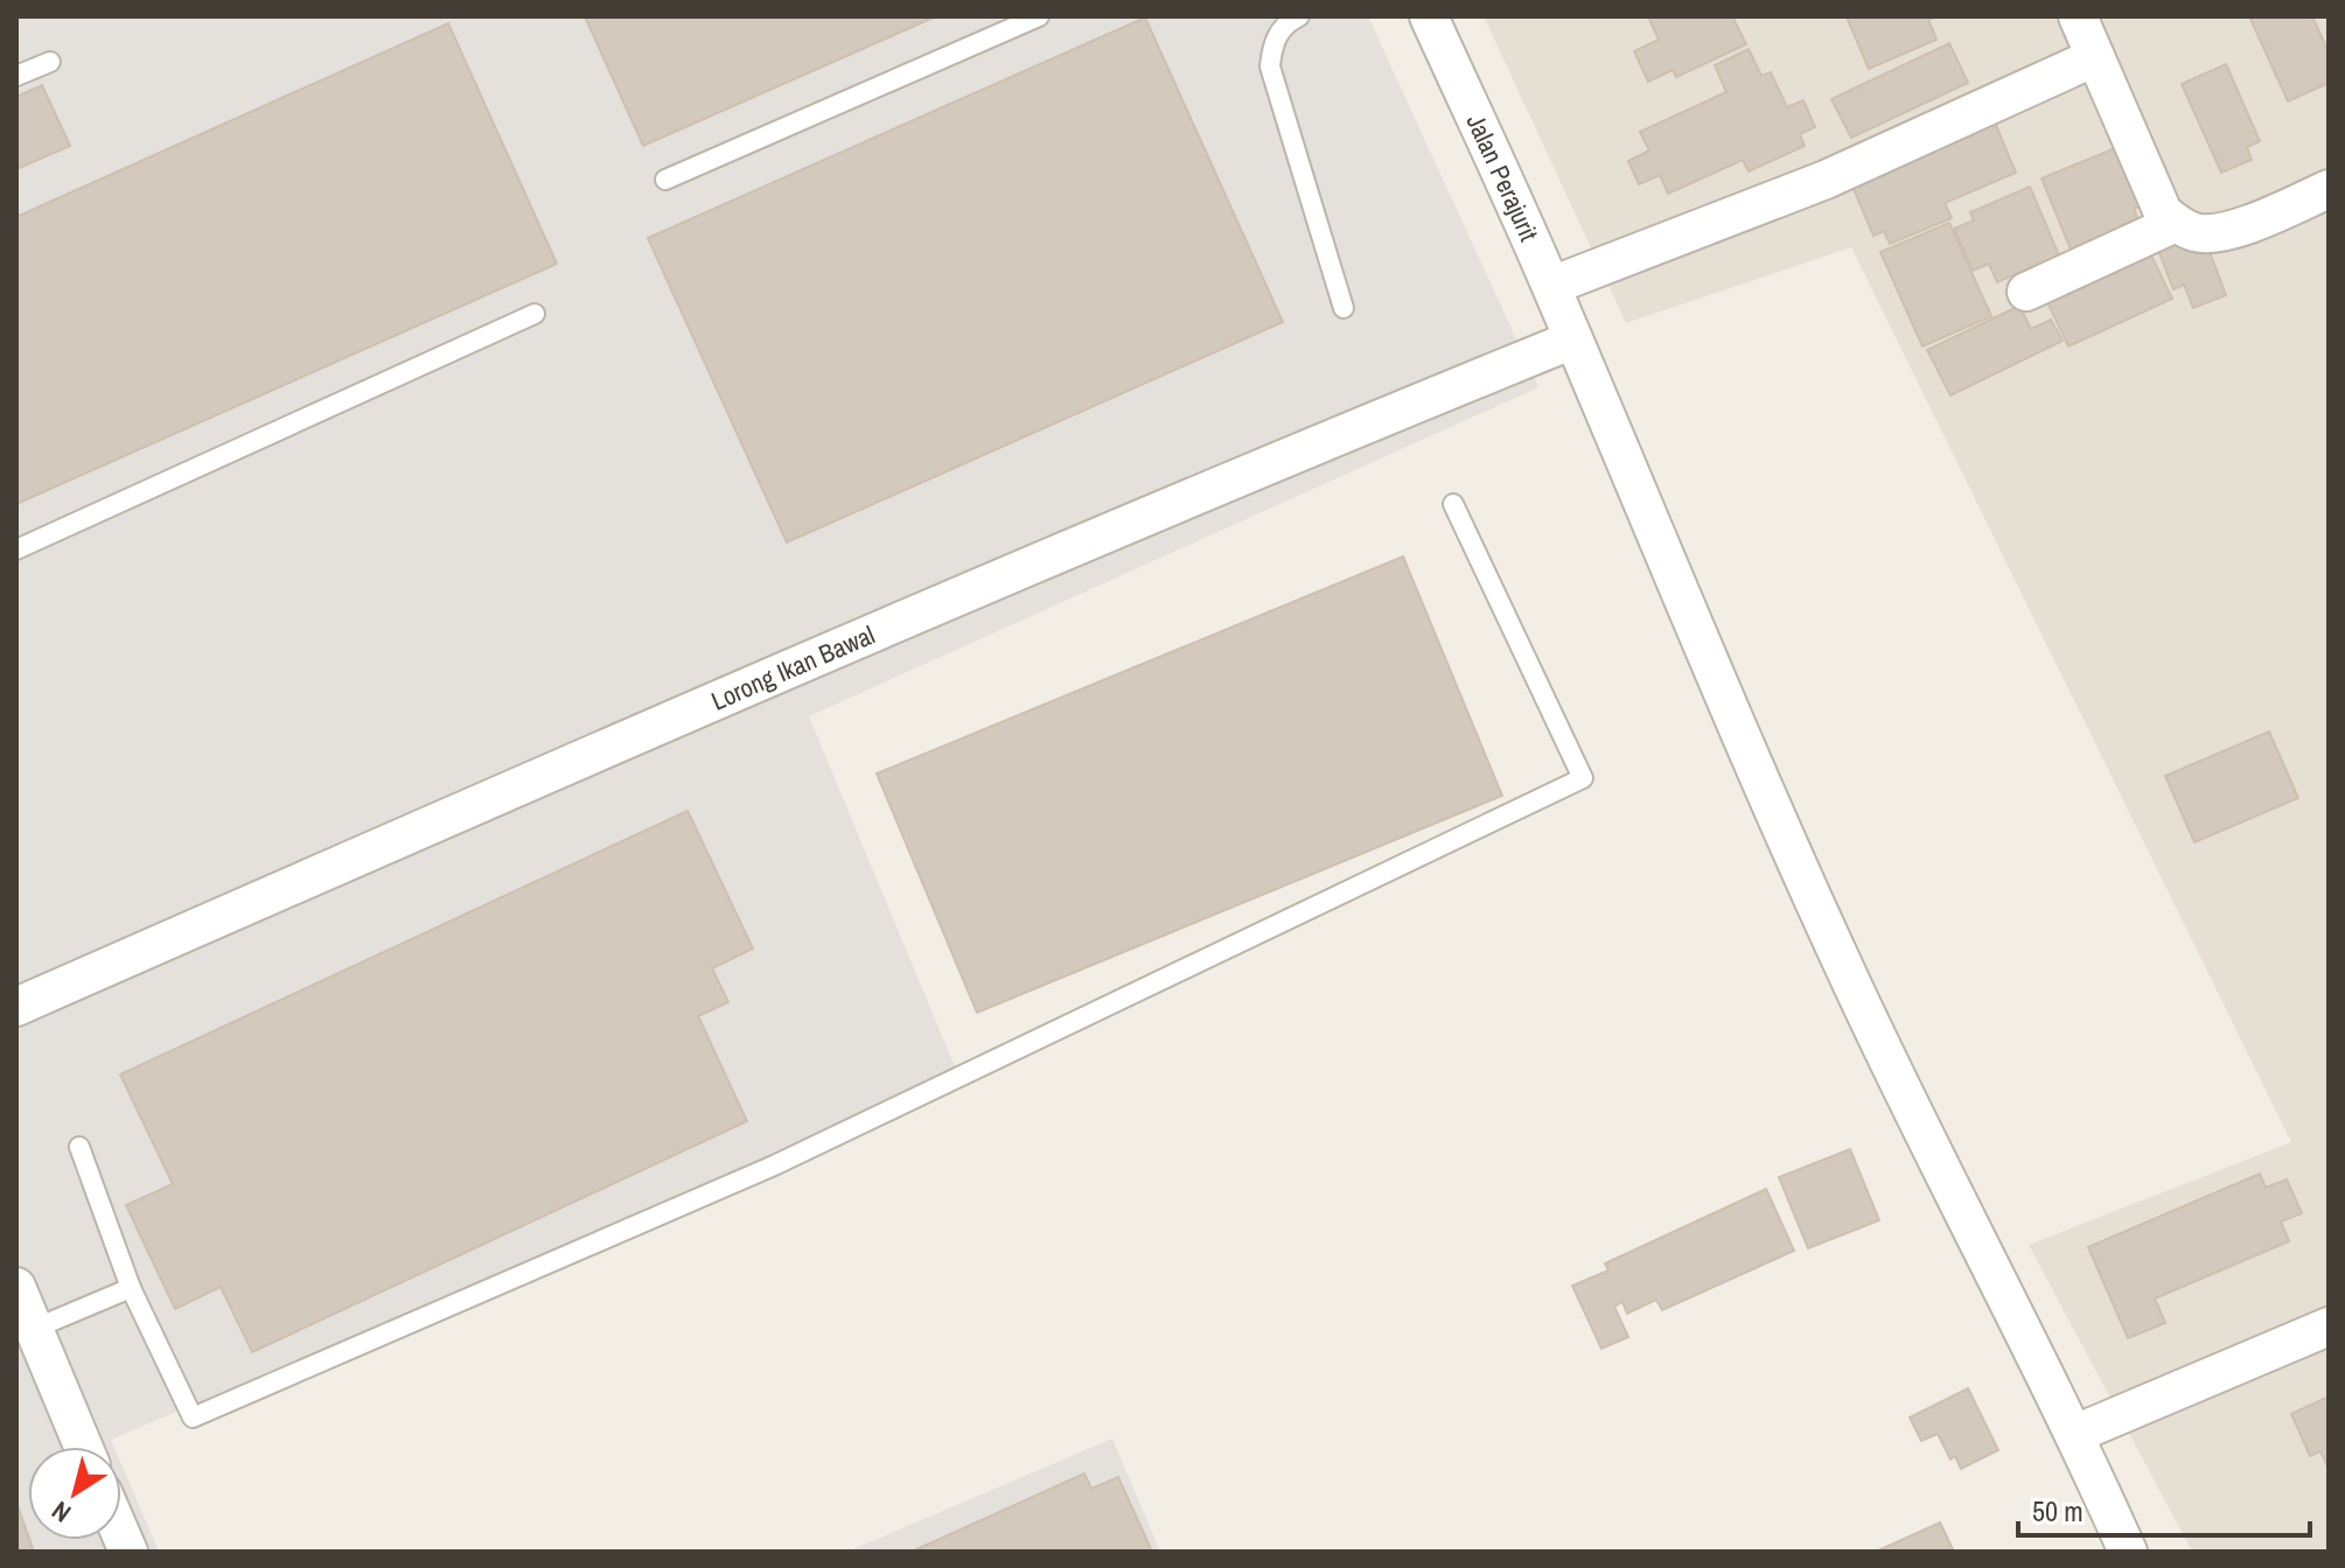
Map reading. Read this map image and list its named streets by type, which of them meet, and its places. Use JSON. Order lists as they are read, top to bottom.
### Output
{
  "streets": {
    "street": ["Jalan Perajurit", "Lorong Ikan Bawal"]
  },
  "crossings": [
    ["Jalan Perajurit", "Lorong Ikan Bawal"]
  ],
  "scale_bar": "50 m",
  "north": "bottom left"
}
